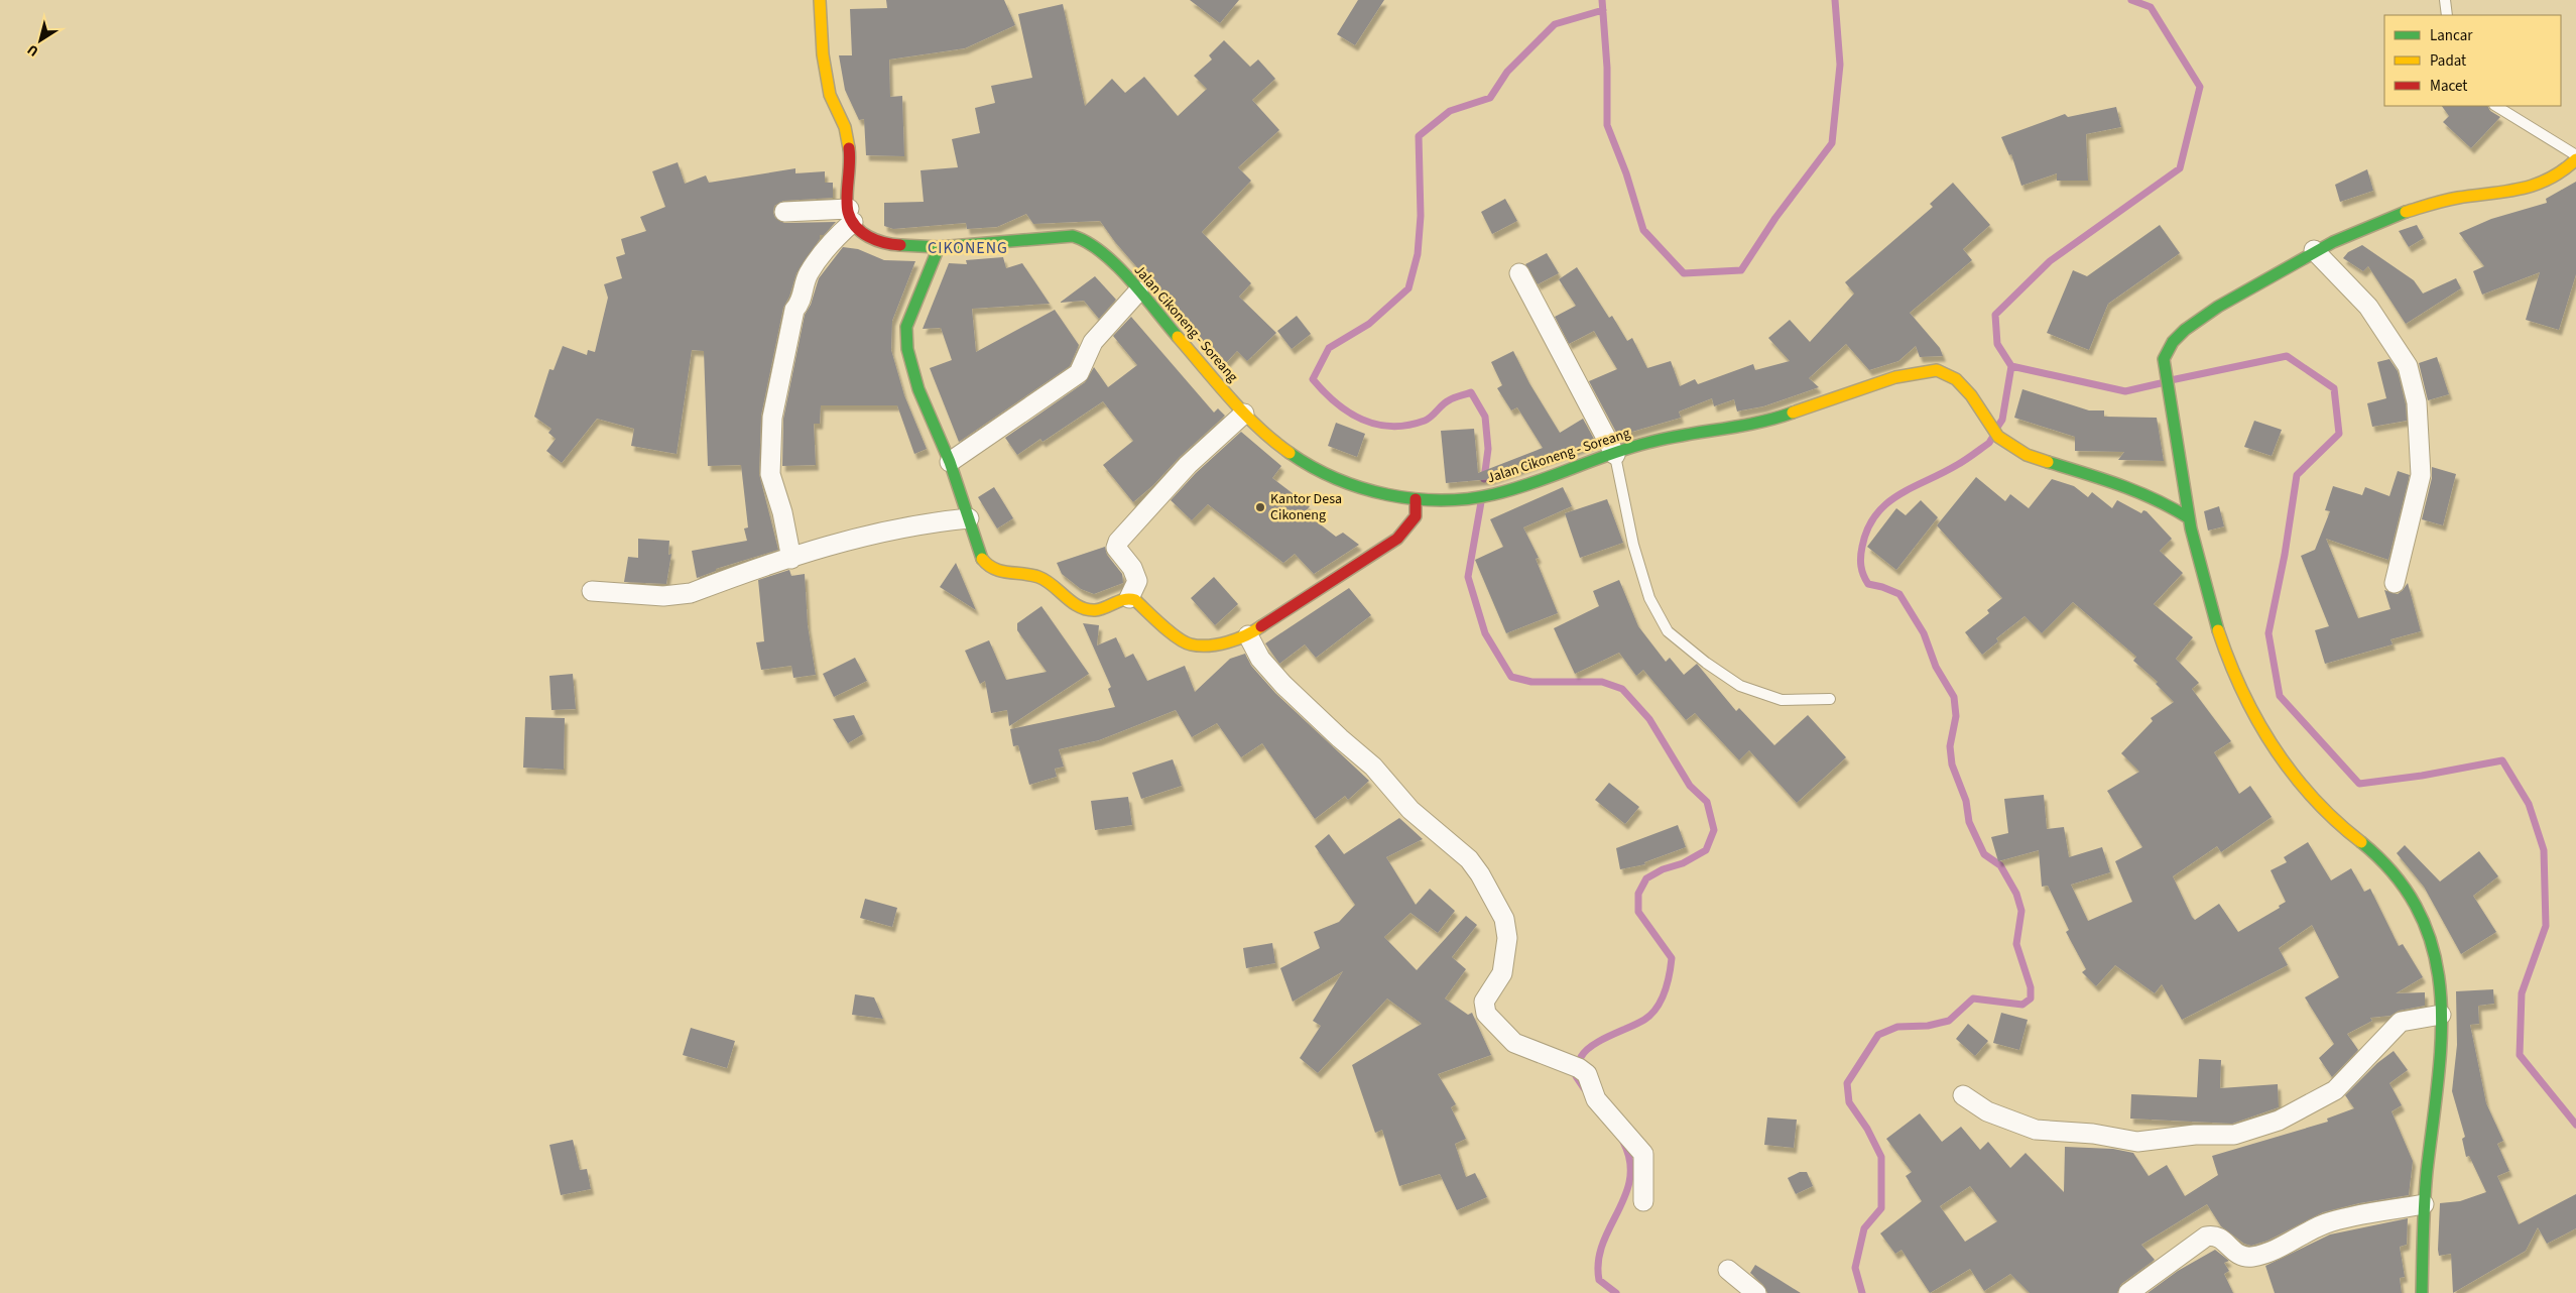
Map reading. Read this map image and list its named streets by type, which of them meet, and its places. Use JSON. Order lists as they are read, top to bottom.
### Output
{
  "streets": {
    "street": ["Jalan Cikoneng - Soreang"]
  },
  "districts": ["CIKONENG"],
  "places": ["Kantor Desa Cikoneng"],
  "legend": ["Lancar", "Padat", "Macet"],
  "north": "bottom left"
}
